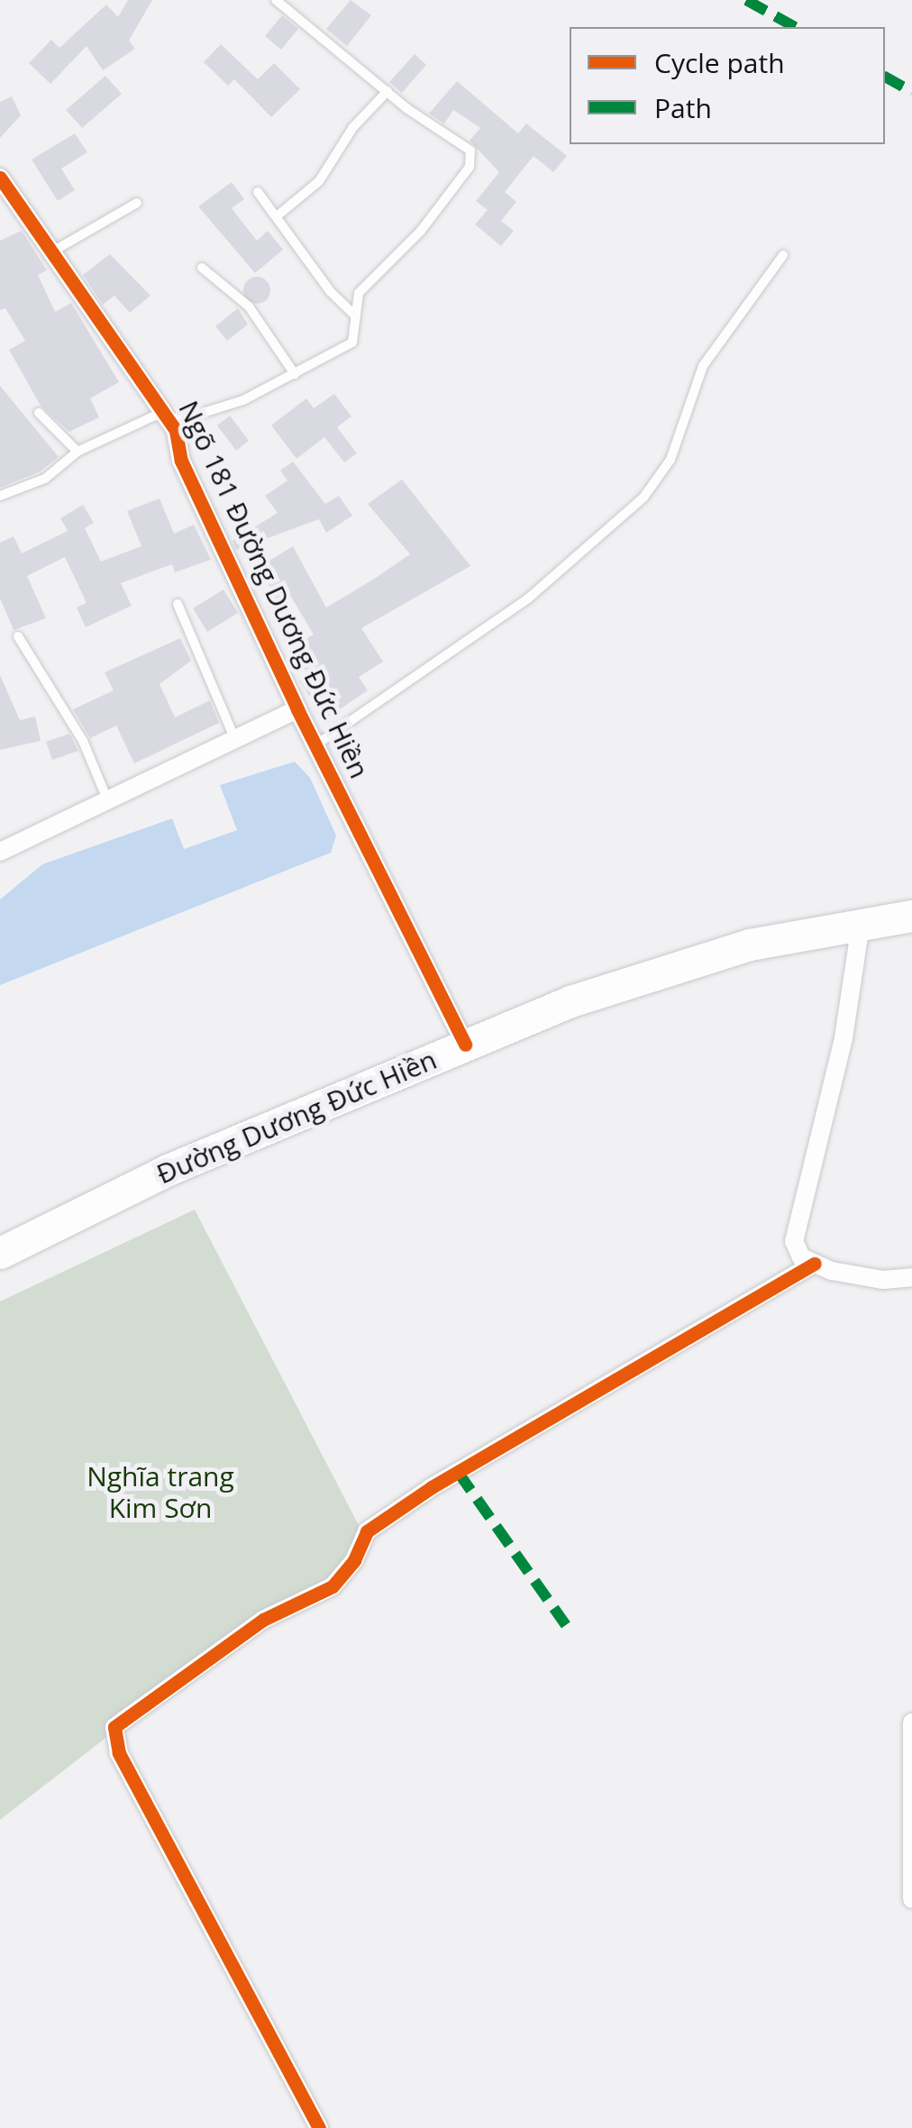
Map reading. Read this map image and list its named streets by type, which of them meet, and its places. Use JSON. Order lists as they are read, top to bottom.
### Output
{
  "streets": {
    "highway": ["Đường Dương Đức Hiền"],
    "street": ["Ngõ 181 Đường Dương Đức Hiền"]
  },
  "crossings": [
    ["Ngõ 181 Đường Dương Đức Hiền", "Đường Dương Đức Hiền"]
  ],
  "parks": ["Nghĩa trang Kim Sơn"],
  "legend": ["Cycle path", "Path"]
}
